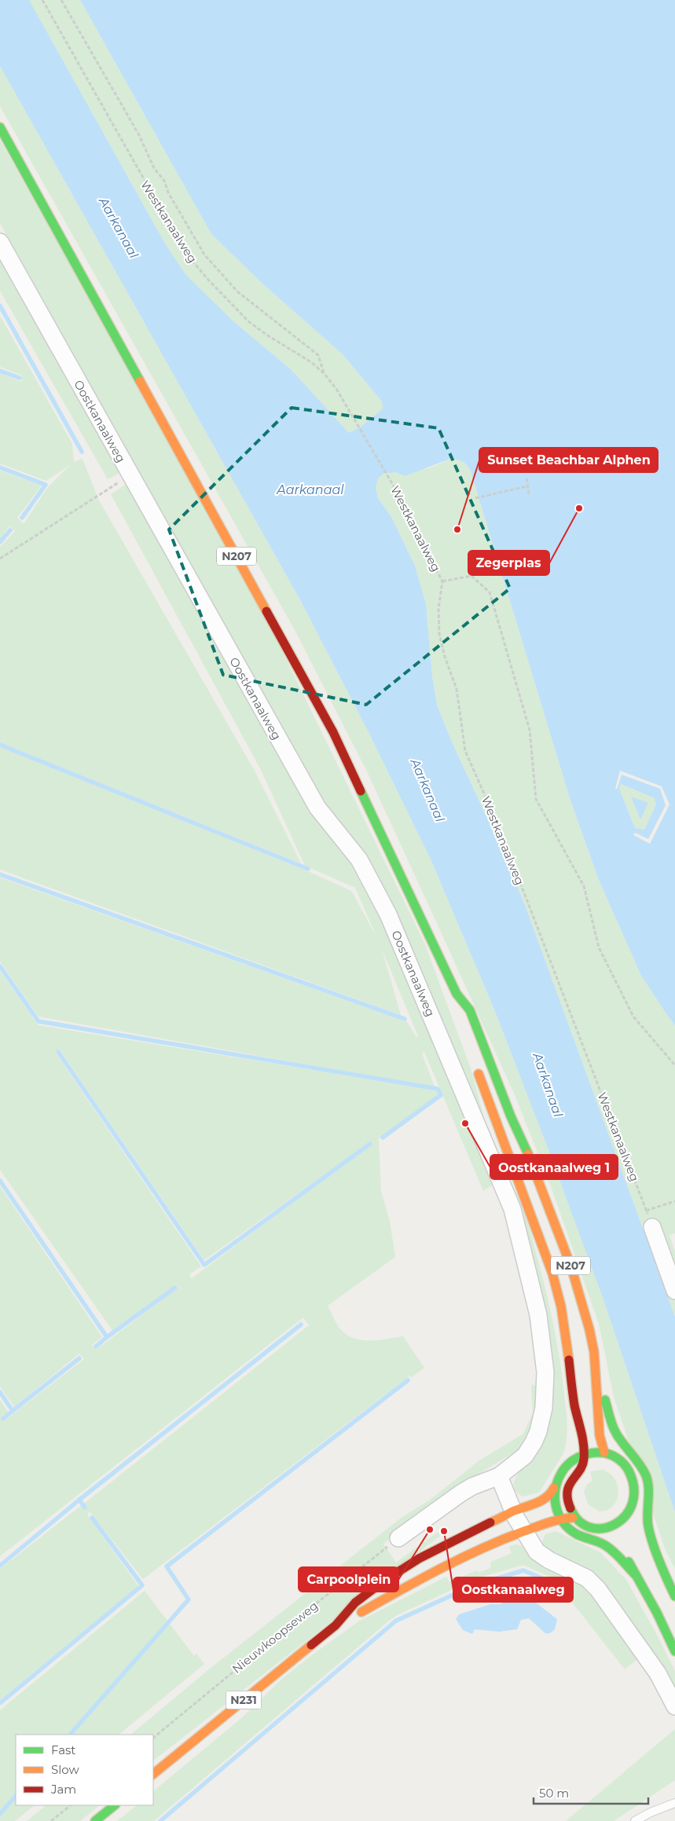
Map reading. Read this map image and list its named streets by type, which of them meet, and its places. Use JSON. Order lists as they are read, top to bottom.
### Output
{
  "streets": {
    "main road": ["N207", "N231"],
    "street": ["Oostkanaalweg"],
    "path": ["Westkanaalweg", "Nieuwkoopseweg"]
  },
  "water": ["Aarkanaal"],
  "places": [
    "Zegerplas",
    "Sunset Beachbar Alphen",
    "Oostkanaalweg 1",
    "Carpoolplein",
    "Oostkanaalweg"
  ],
  "legend": ["Fast", "Slow", "Jam"],
  "scale_bar": "50 m"
}
